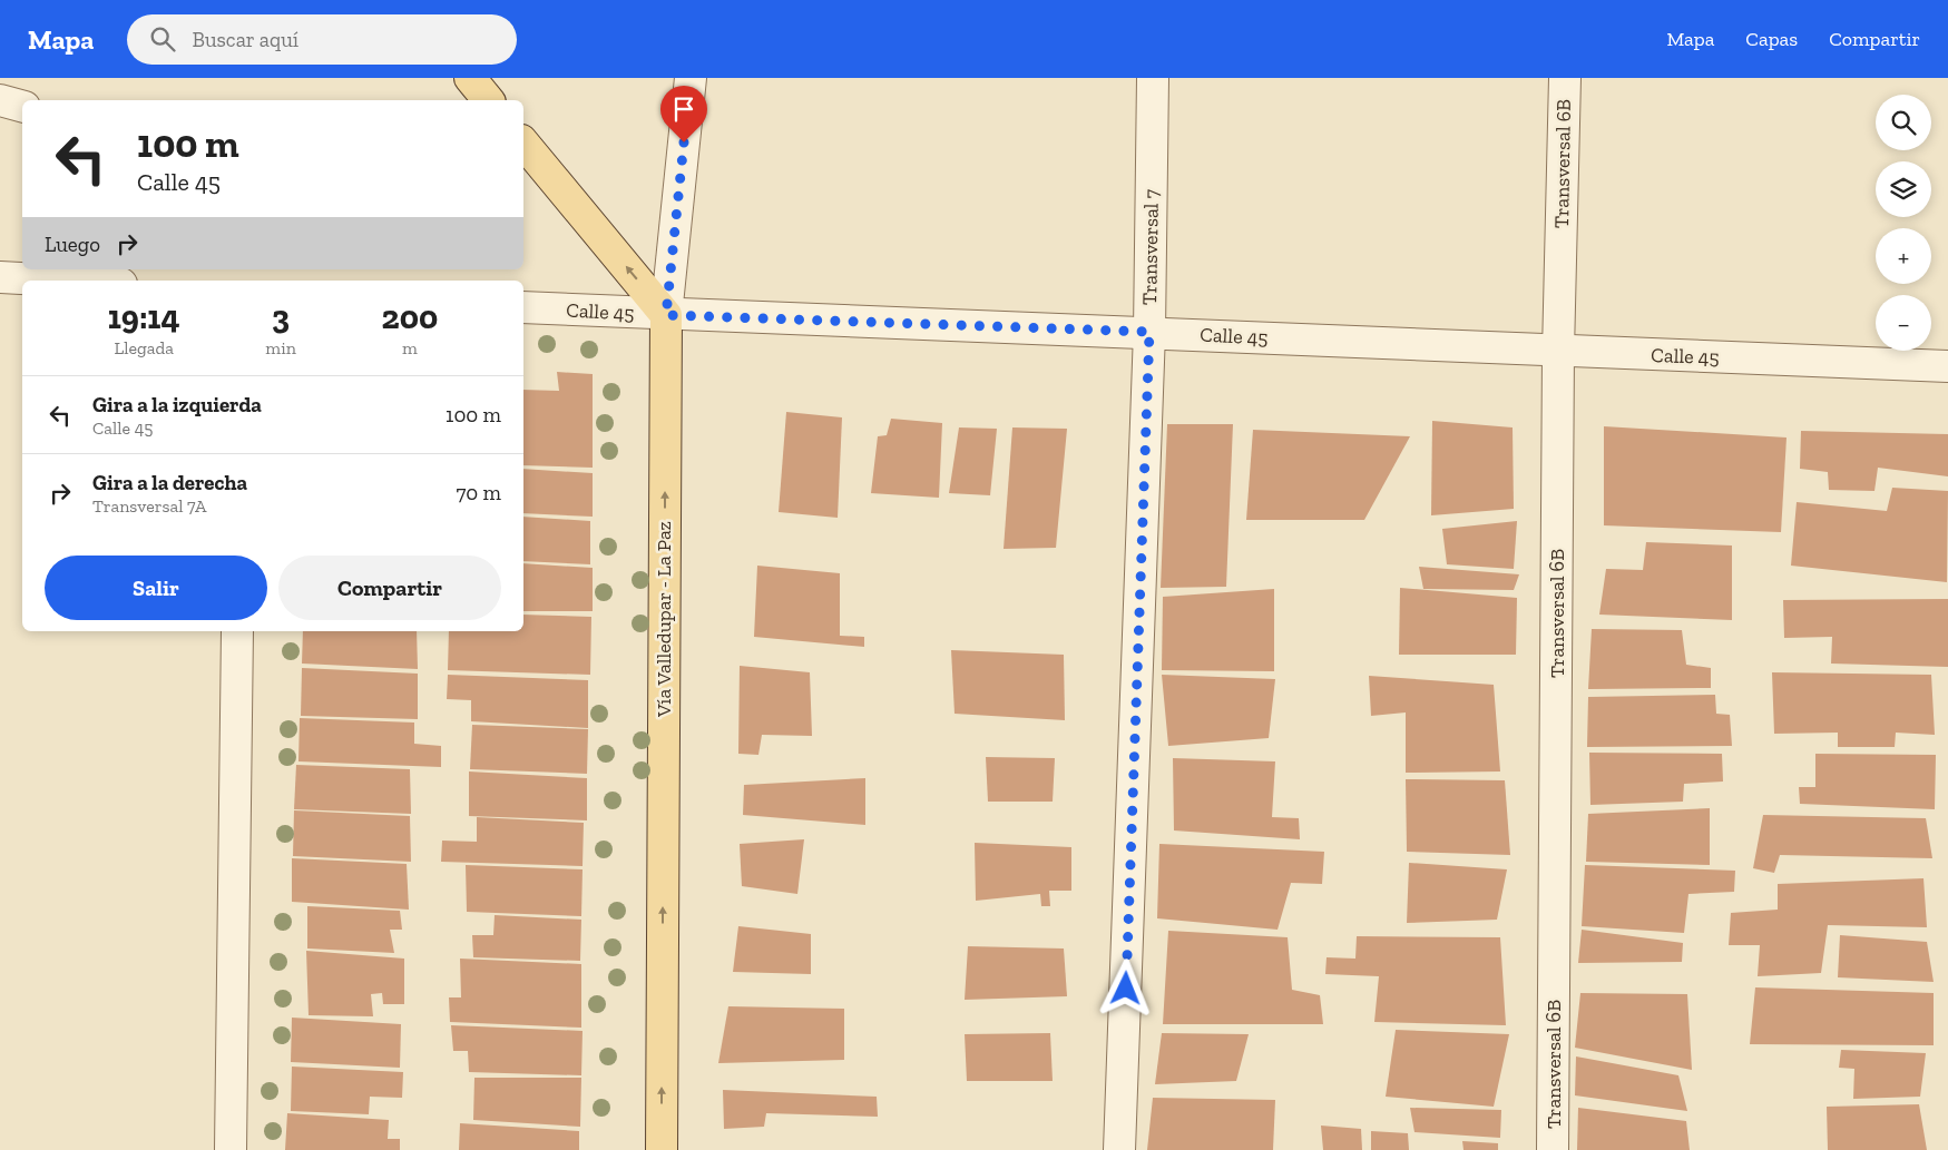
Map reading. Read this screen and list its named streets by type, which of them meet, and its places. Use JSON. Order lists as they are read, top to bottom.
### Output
{
  "streets": {
    "main road": ["Vía Valledupar - La Paz"],
    "street": ["Transversal 6B", "Transversal 7", "Calle 45"]
  },
  "crossings": [
    ["Transversal 6B", "Calle 45"],
    ["Transversal 7", "Calle 45"],
    ["Calle 45", "Vía Valledupar - La Paz"]
  ],
  "one_way": ["Vía Valledupar - La Paz"],
  "page": {
    "header": "Mapa",
    "search": "Buscar aquí",
    "nav": ["Mapa", "Capas", "Compartir"],
    "map_buttons": ["+", "−"],
    "turn": ["100 m", "Calle 45"],
    "then": "Luego",
    "eta": [
      "19:14",
      "Llegada",
      "3",
      "min",
      "200",
      "m"
    ],
    "list": [
      {
        "name": "Gira a la izquierda",
        "note": "Calle 45",
        "value": "100 m"
      },
      {
        "name": "Gira a la derecha",
        "note": "Transversal 7A",
        "value": "70 m"
      }
    ],
    "buttons": ["Salir", "Compartir"]
  }
}
